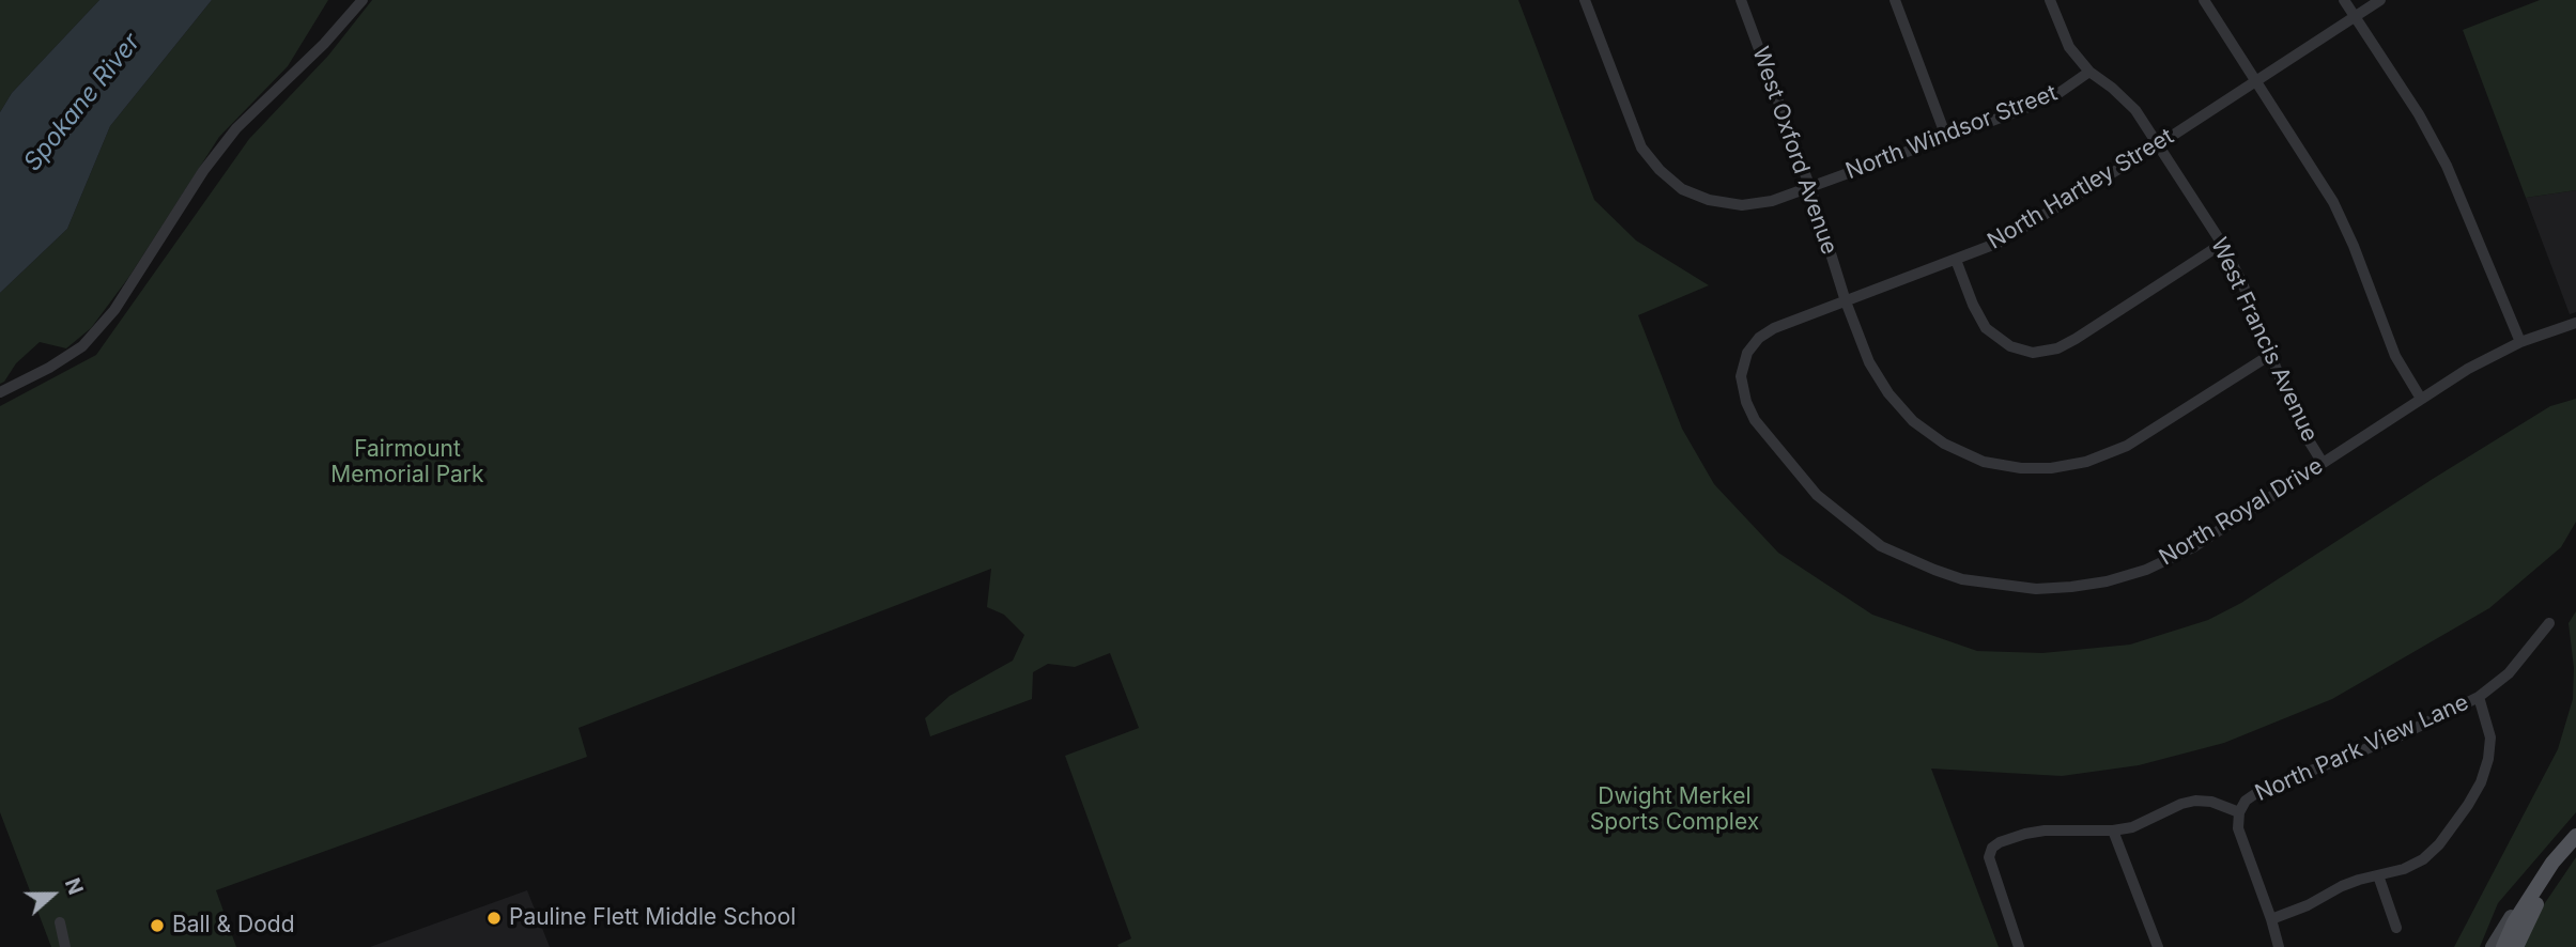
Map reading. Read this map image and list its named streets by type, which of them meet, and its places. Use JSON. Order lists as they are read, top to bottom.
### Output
{
  "streets": {
    "street": [
      "North Windsor Street",
      "West Oxford Avenue",
      "North Hartley Street",
      "West Francis Avenue",
      "North Royal Drive",
      "North Park View Lane"
    ]
  },
  "crossings": [
    ["North Windsor Street", "West Oxford Avenue"],
    ["North Windsor Street", "West Francis Avenue"],
    ["West Oxford Avenue", "North Hartley Street"],
    ["West Oxford Avenue", "West Francis Avenue"],
    ["North Hartley Street", "West Francis Avenue"],
    ["North Hartley Street", "North Royal Drive"],
    ["West Francis Avenue", "North Royal Drive"]
  ],
  "water": ["Spokane River"],
  "parks": ["Fairmount Memorial Park", "Dwight Merkel Sports Complex"],
  "places": ["Pauline Flett Middle School", "Ball & Dodd"],
  "north": "right"
}
